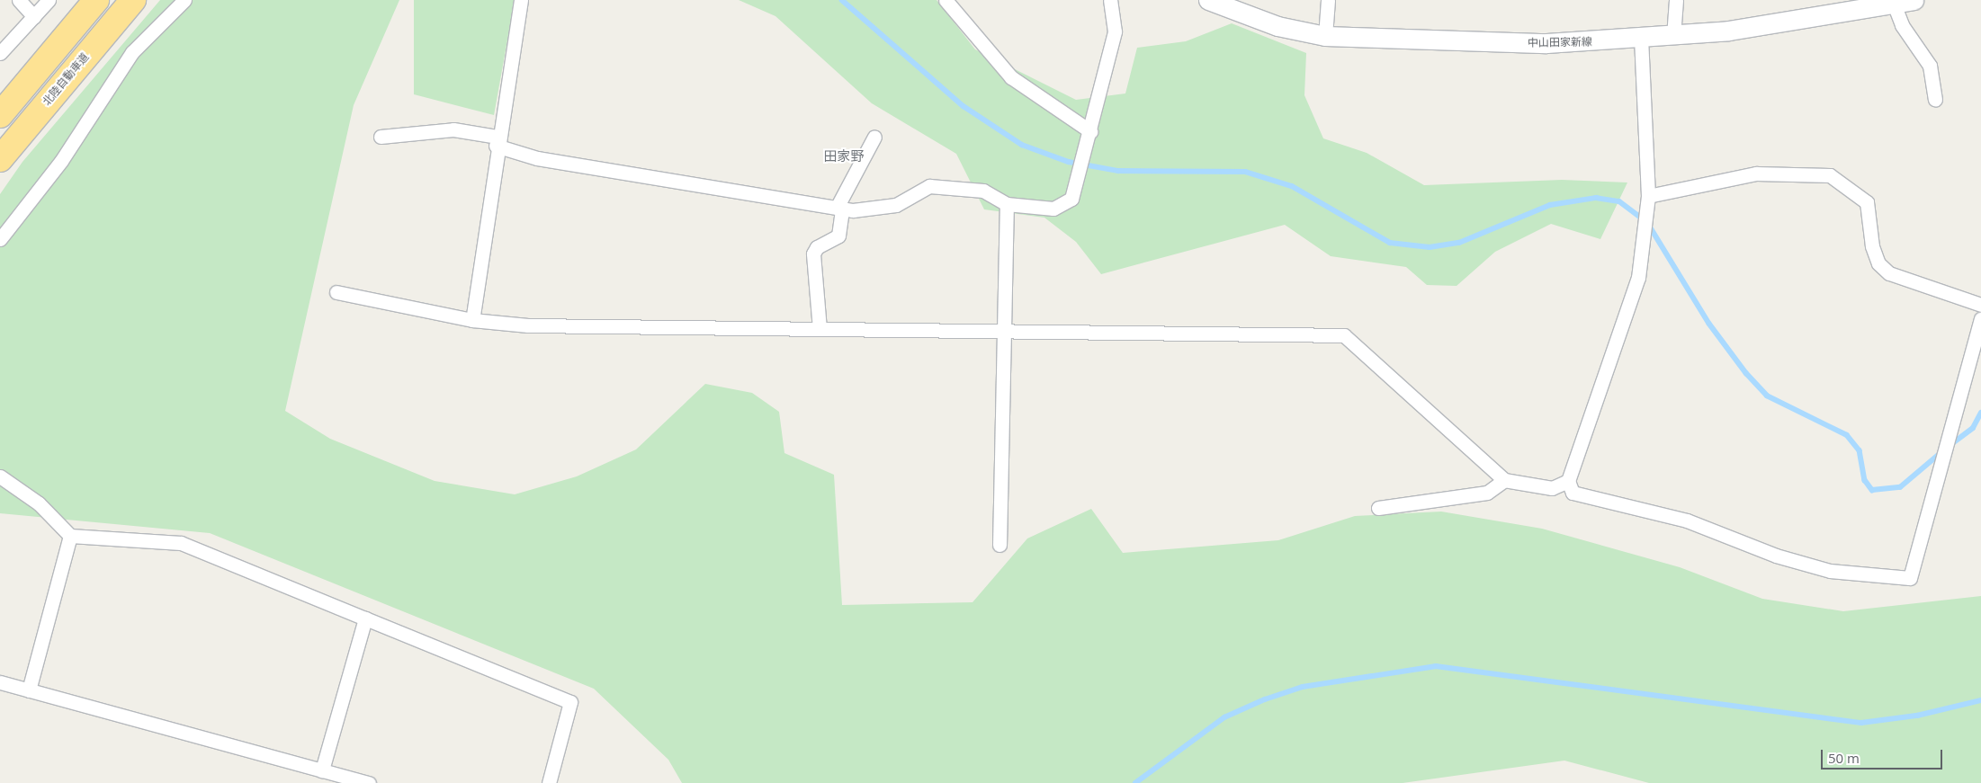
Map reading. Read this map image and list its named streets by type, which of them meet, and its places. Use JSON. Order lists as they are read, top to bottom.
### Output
{
  "streets": {
    "highway": ["北陸自動車道"],
    "main road": ["中山田家新線"]
  },
  "districts": ["田家野"],
  "scale_bar": "50 m"
}
